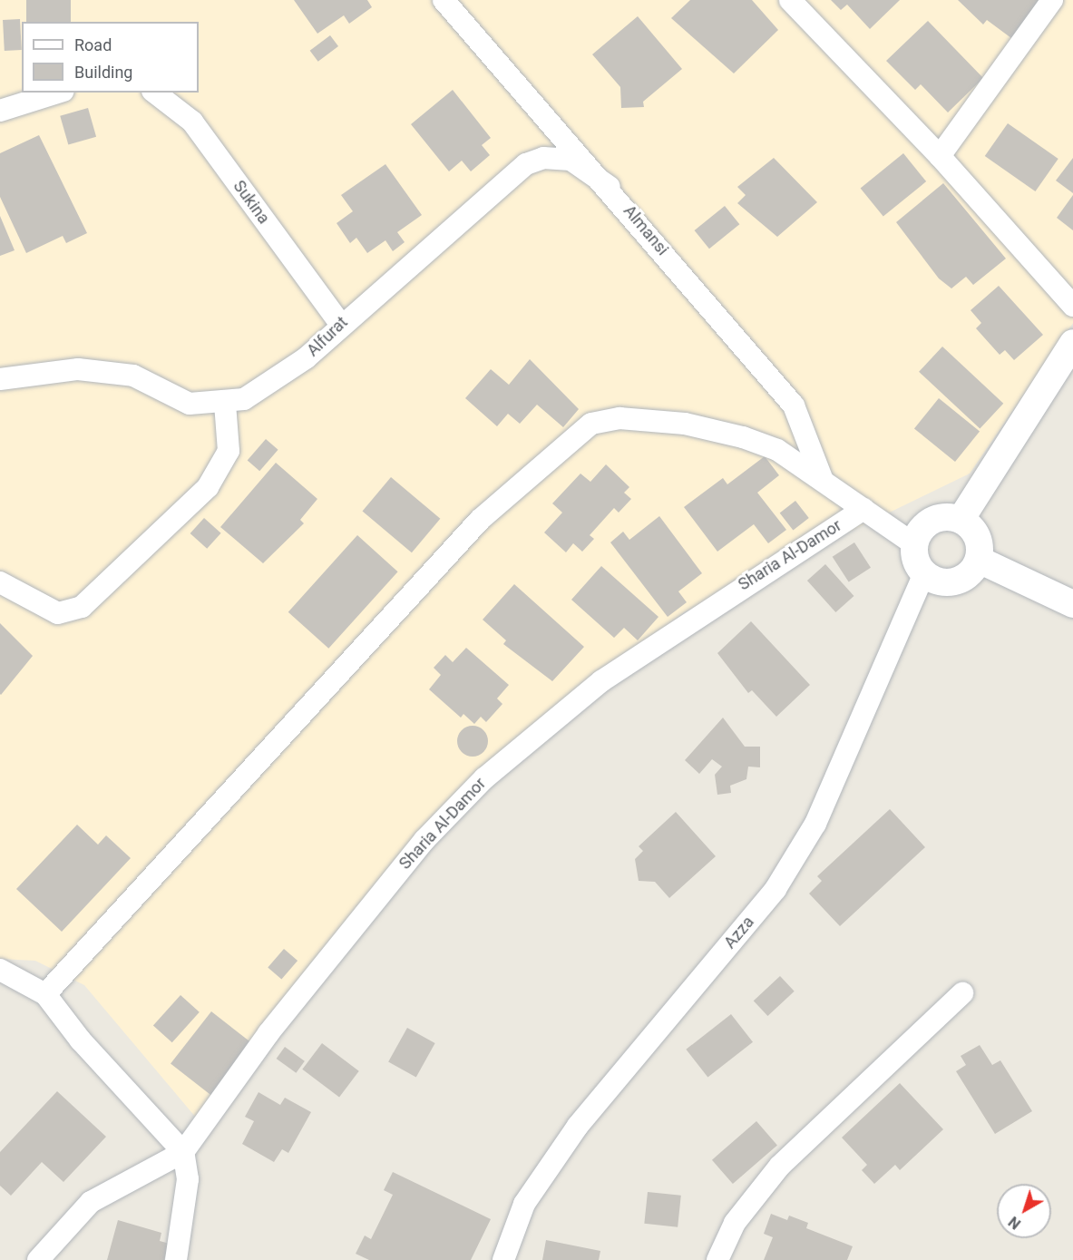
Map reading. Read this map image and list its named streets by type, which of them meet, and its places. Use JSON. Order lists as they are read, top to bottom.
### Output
{
  "streets": {
    "street": [
      "Sukina",
      "Almansi",
      "Alfurat",
      "Sharia Al-Damor",
      "Azza"
    ]
  },
  "crossings": [
    ["Sukina", "Alfurat"],
    ["Almansi", "Alfurat"]
  ],
  "legend": ["Road", "Building"],
  "north": "bottom left"
}
